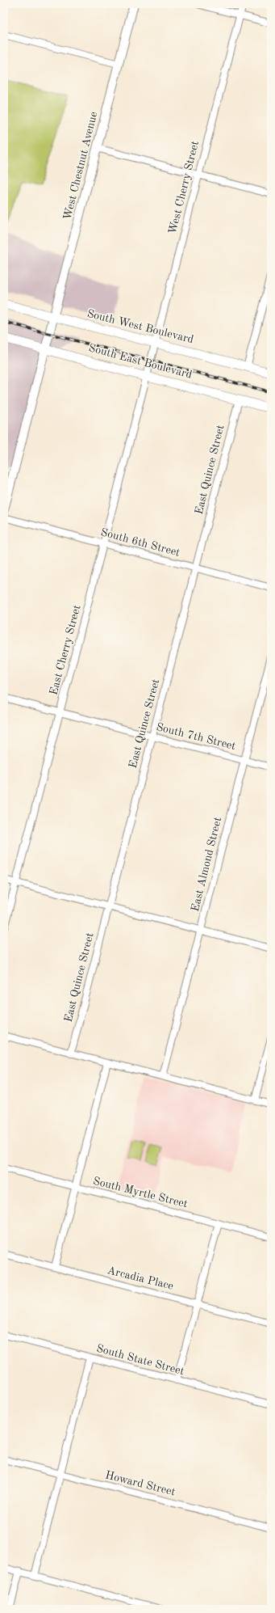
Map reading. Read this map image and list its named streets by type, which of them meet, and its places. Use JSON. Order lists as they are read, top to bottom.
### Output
{
  "streets": {
    "main road": ["South West Boulevard", "South East Boulevard"],
    "street": [
      "West Chestnut Avenue",
      "West Cherry Street",
      "East Quince Street",
      "South 6th Street",
      "East Cherry Street",
      "South 7th Street",
      "East Almond Street",
      "South Myrtle Street",
      "Arcadia Place",
      "South State Street",
      "Howard Street"
    ]
  },
  "crossings": [
    ["West Chestnut Avenue", "South West Boulevard"],
    ["West Chestnut Avenue", "South East Boulevard"],
    ["West Cherry Street", "South West Boulevard"],
    ["West Cherry Street", "South East Boulevard"],
    ["West Cherry Street", "East Cherry Street"],
    ["South East Boulevard", "East Quince Street"],
    ["South East Boulevard", "East Cherry Street"],
    ["East Quince Street", "South 6th Street"],
    ["East Quince Street", "South 7th Street"],
    ["South 6th Street", "East Cherry Street"],
    ["East Cherry Street", "South 7th Street"],
    ["South 7th Street", "East Almond Street"]
  ]
}
